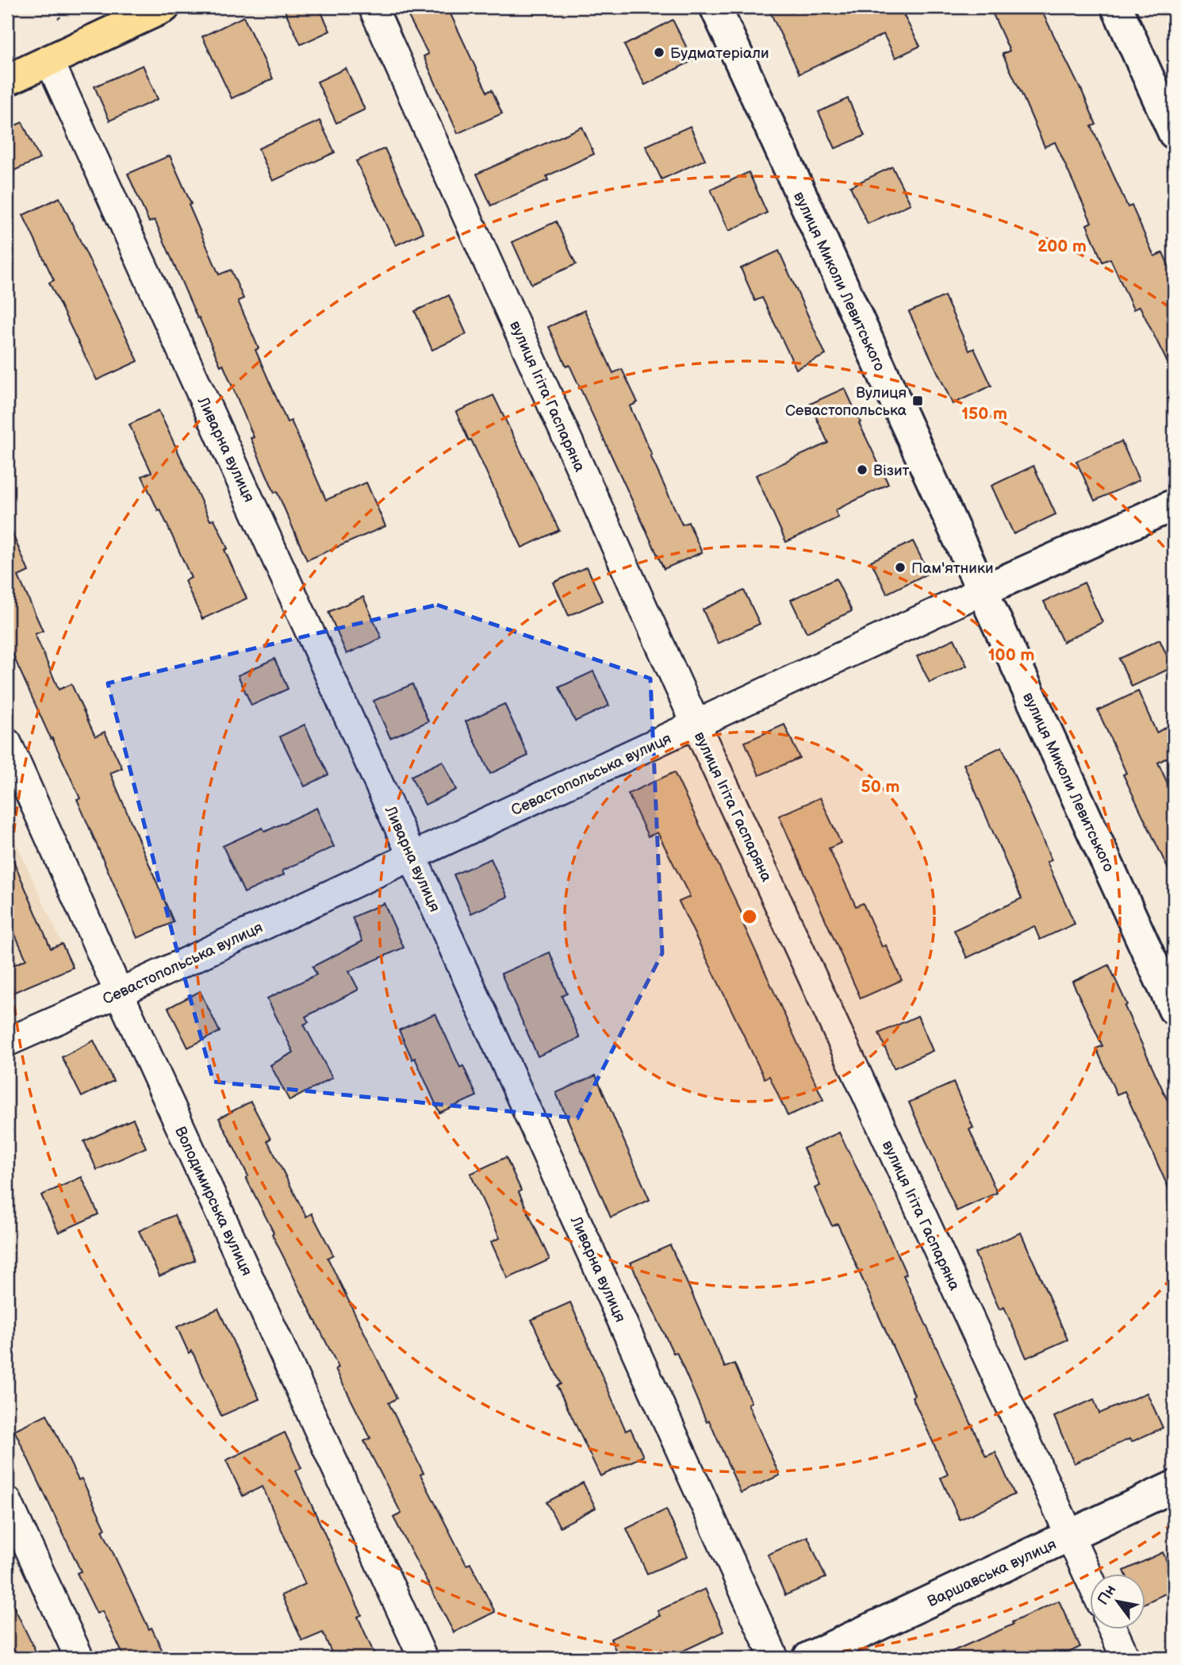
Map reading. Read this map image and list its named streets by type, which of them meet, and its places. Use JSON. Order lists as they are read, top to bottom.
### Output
{
  "streets": {
    "main road": ["вулиця Миколи Левитського", "Севастопольська вулиця", "Варшавська вулиця"],
    "street": ["вулиця Ігіта Гаспаряна", "Ливарна вулиця", "Володимирська вулиця"]
  },
  "crossings": [
    ["вулиця Миколи Левитського", "Севастопольська вулиця"],
    ["вулиця Ігіта Гаспаряна", "Севастопольська вулиця"],
    ["вулиця Ігіта Гаспаряна", "Варшавська вулиця"],
    ["Ливарна вулиця", "Севастопольська вулиця"],
    ["Севастопольська вулиця", "Володимирська вулиця"]
  ],
  "places": {
    "other": ["Будматеріали", "Візит", "Пам'ятники"],
    "transit": ["Вулиця Севастопольська"]
  },
  "north": "top left",
  "rings": [
    "200 m",
    "150 m",
    "100 m",
    "50 m"
  ]
}
